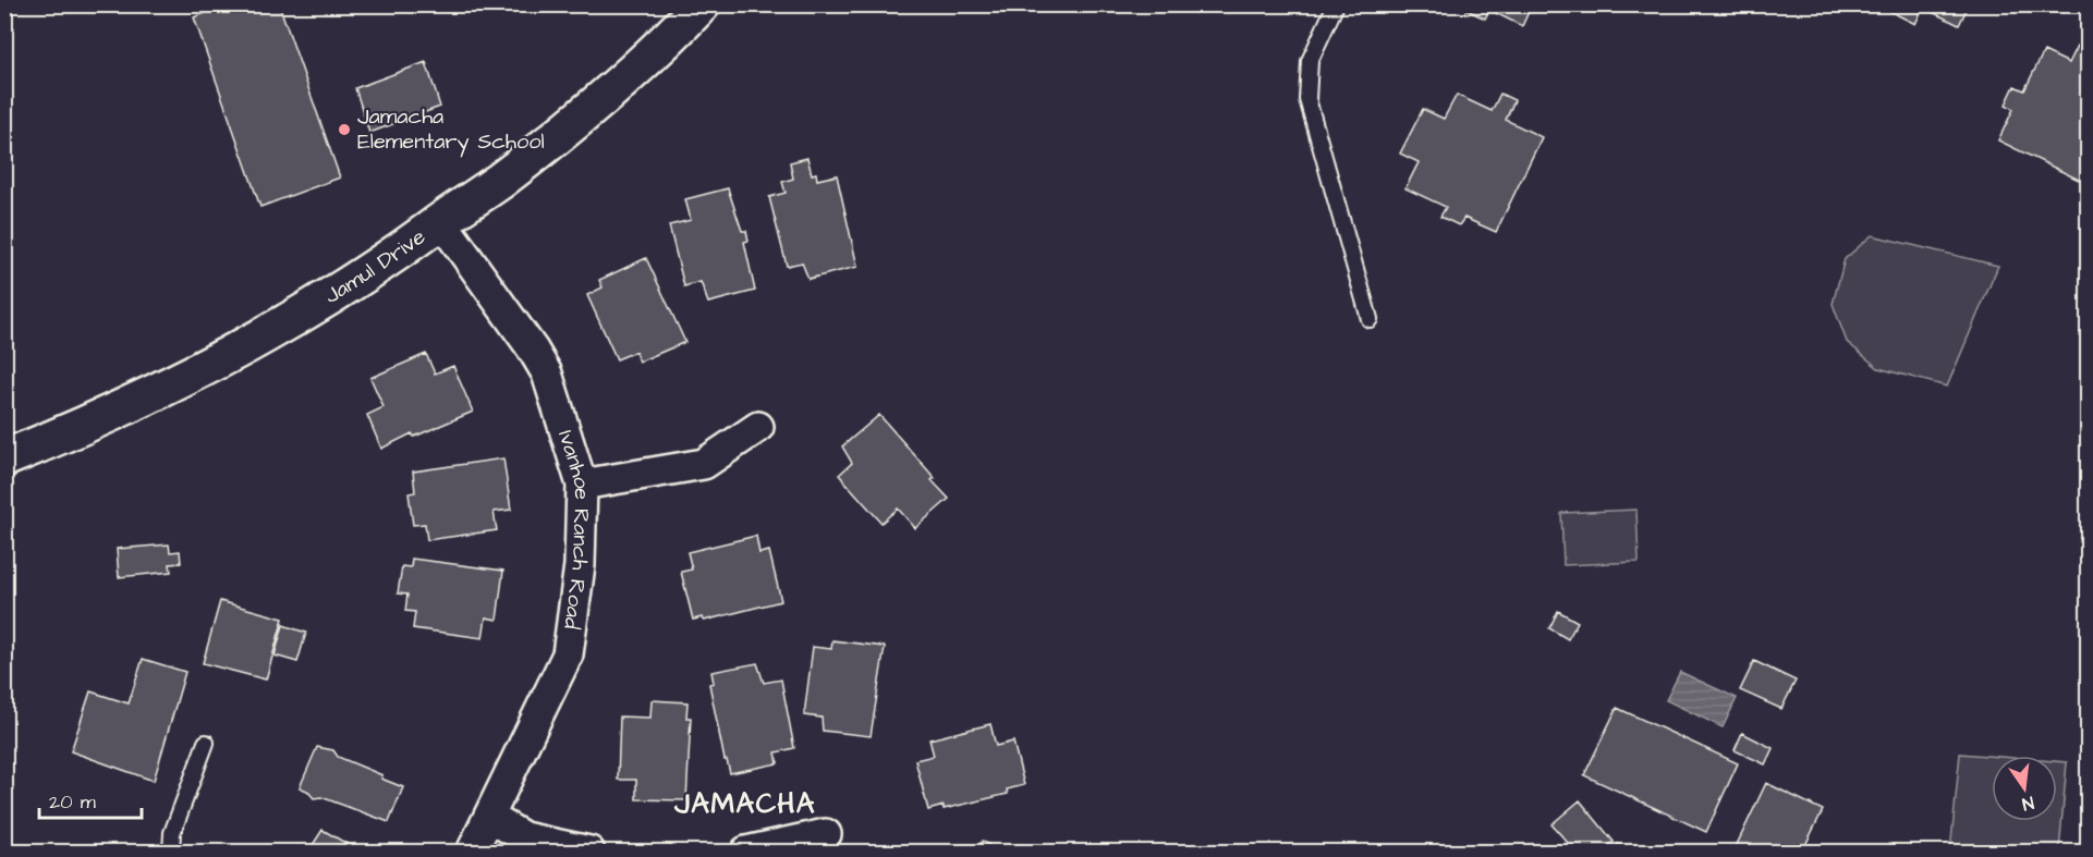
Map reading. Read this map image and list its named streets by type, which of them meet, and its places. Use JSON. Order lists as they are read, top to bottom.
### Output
{
  "streets": {
    "street": ["Jamul Drive", "Ivanhoe Ranch Road"]
  },
  "crossings": [
    ["Jamul Drive", "Ivanhoe Ranch Road"]
  ],
  "districts": ["JAMACHA"],
  "places": ["Jamacha Elementary School"],
  "scale_bar": "20 m",
  "north": "bottom"
}
